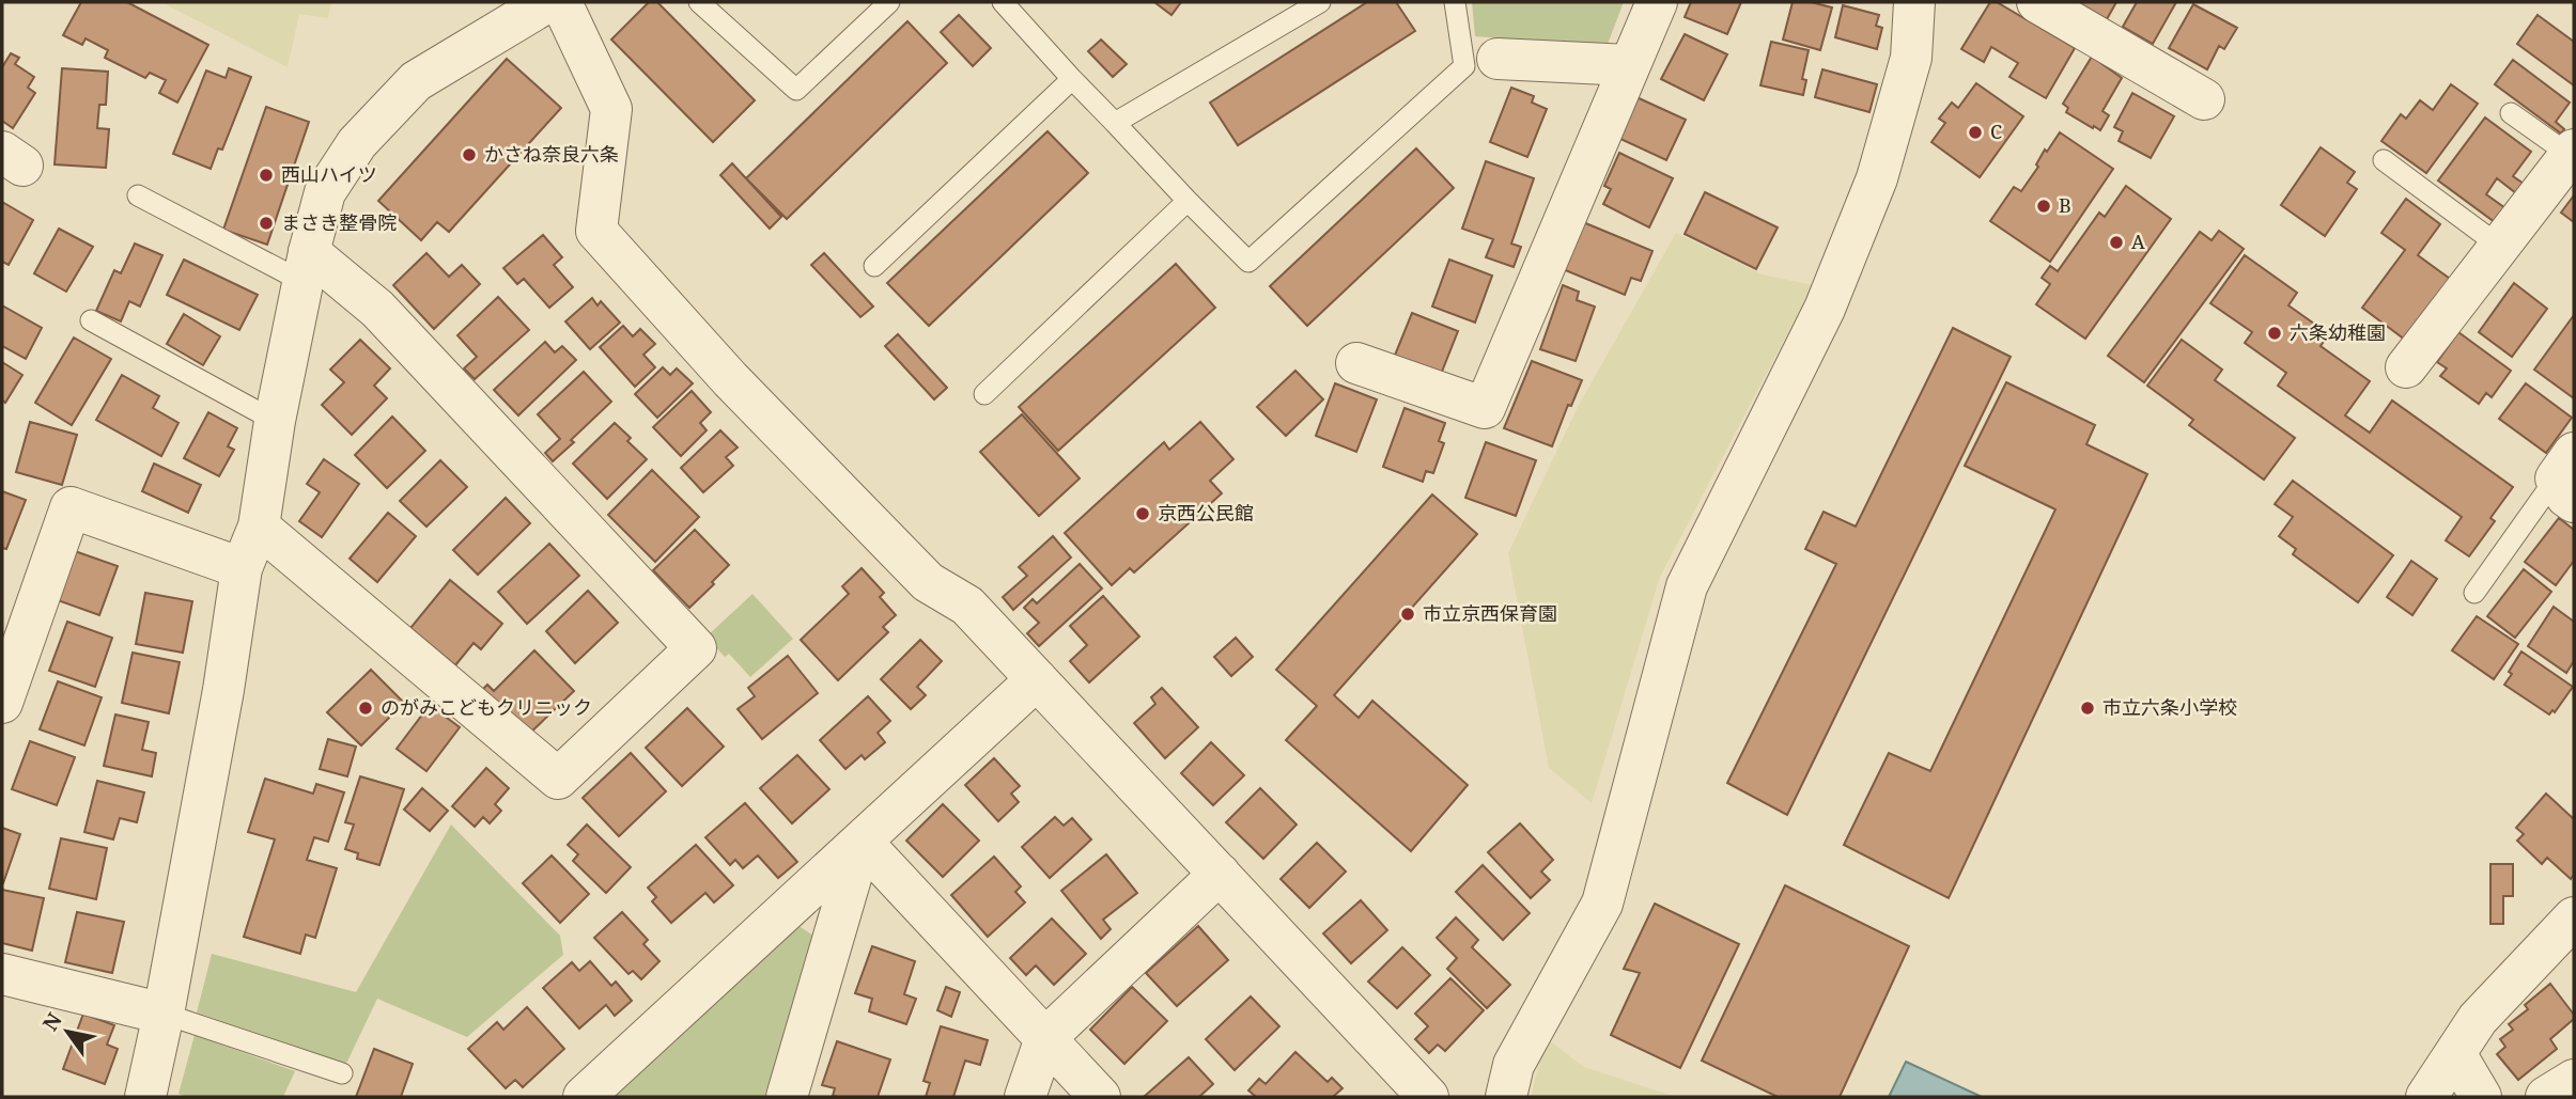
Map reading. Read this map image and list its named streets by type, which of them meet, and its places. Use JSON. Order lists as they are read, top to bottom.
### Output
{
  "places": [
    "C",
    "かさね奈良六条",
    "西山ハイツ",
    "B",
    "まさき整骨院",
    "A",
    "六条幼稚園",
    "京西公民館",
    "市立京西保育園",
    "のがみこどもクリニック",
    "市立六条小学校"
  ],
  "north": "top left"
}
